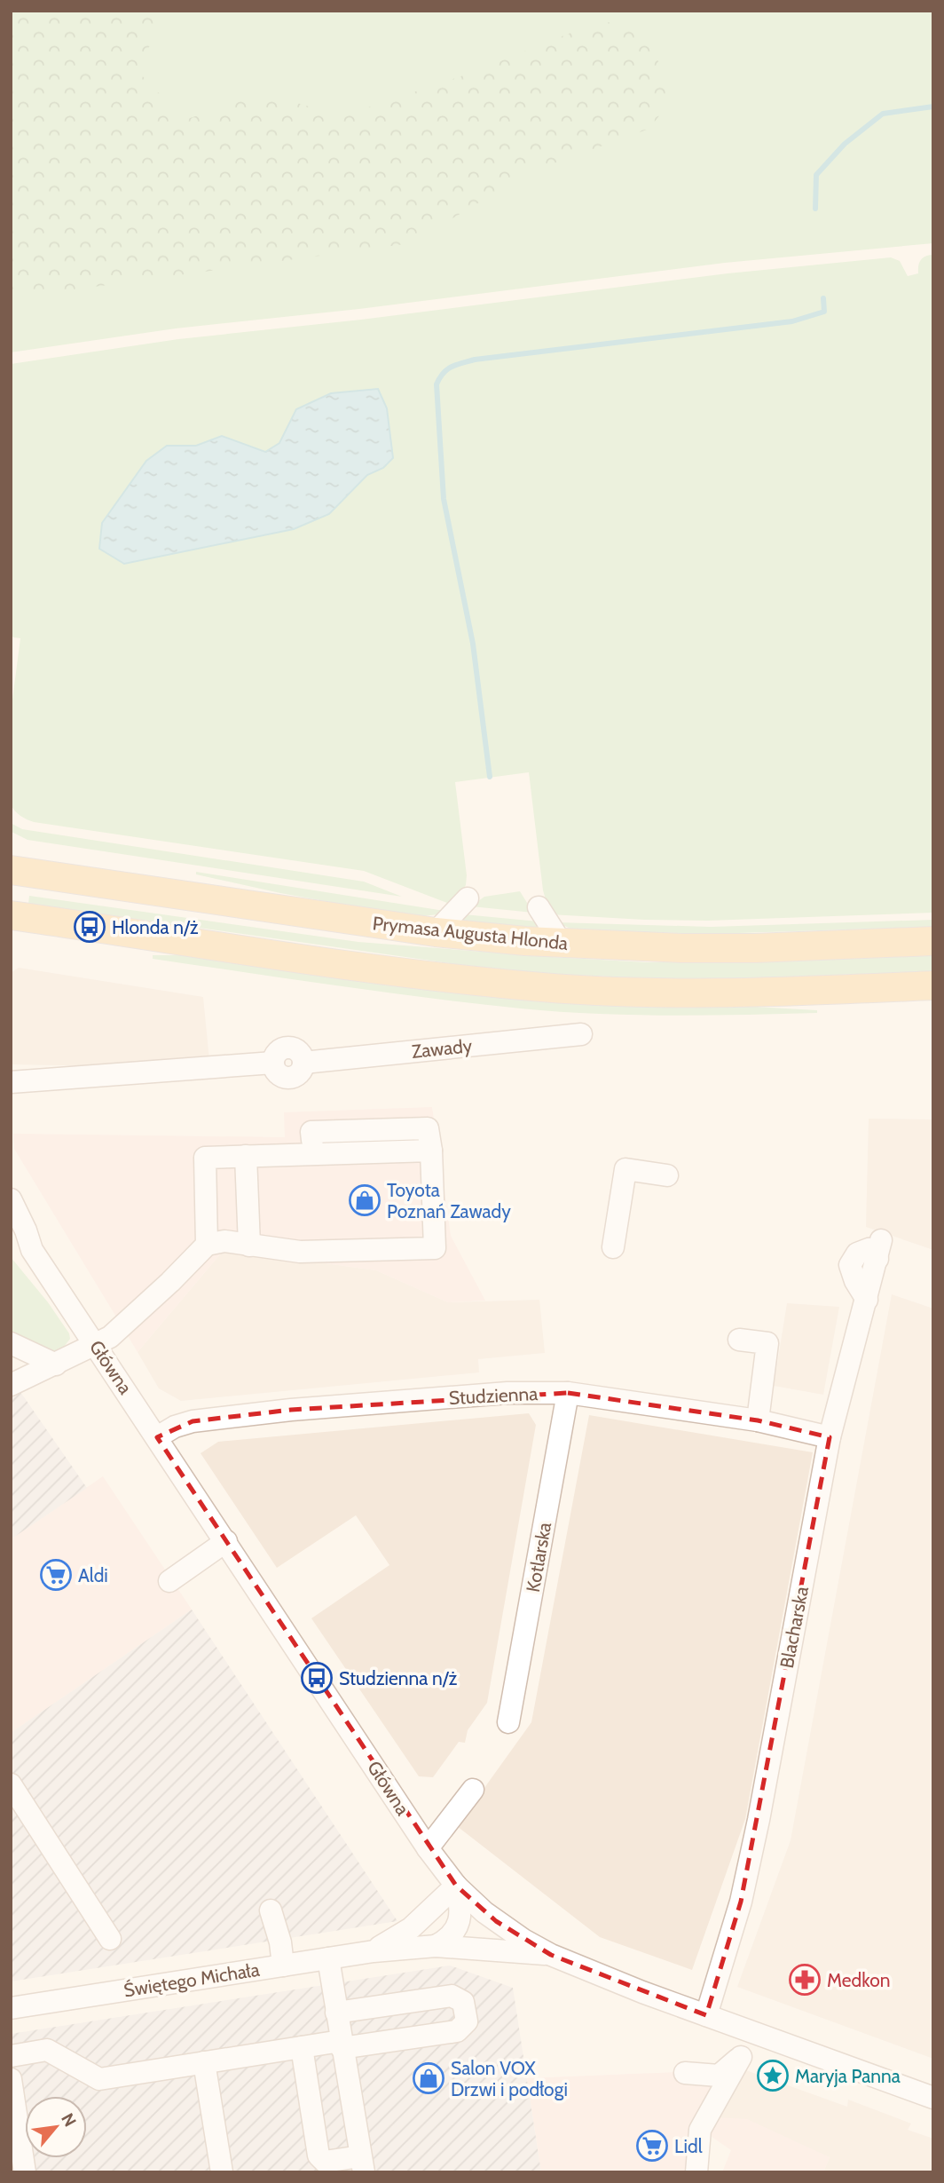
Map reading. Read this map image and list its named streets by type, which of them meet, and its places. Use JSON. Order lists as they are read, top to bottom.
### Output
{
  "streets": {
    "main road": ["Prymasa Augusta Hlonda"],
    "street": [
      "Zawady",
      "Główna",
      "Studzienna",
      "Kotlarska",
      "Blacharska",
      "Świętego Michała"
    ]
  },
  "crossings": [
    ["Główna", "Studzienna"],
    ["Główna", "Blacharska"],
    ["Główna", "Świętego Michała"],
    ["Studzienna", "Kotlarska"],
    ["Studzienna", "Blacharska"]
  ],
  "places": {
    "bus stop": ["Hlonda n/ż", "Studzienna n/ż"],
    "shop": ["Toyota Poznań Zawady", "Salon VOX Drzwi i podłogi"],
    "supermarket": ["Aldi", "Lidl"],
    "pharmacy": ["Medkon"],
    "place": ["Maryja Panna"]
  },
  "north": "top right"
}
